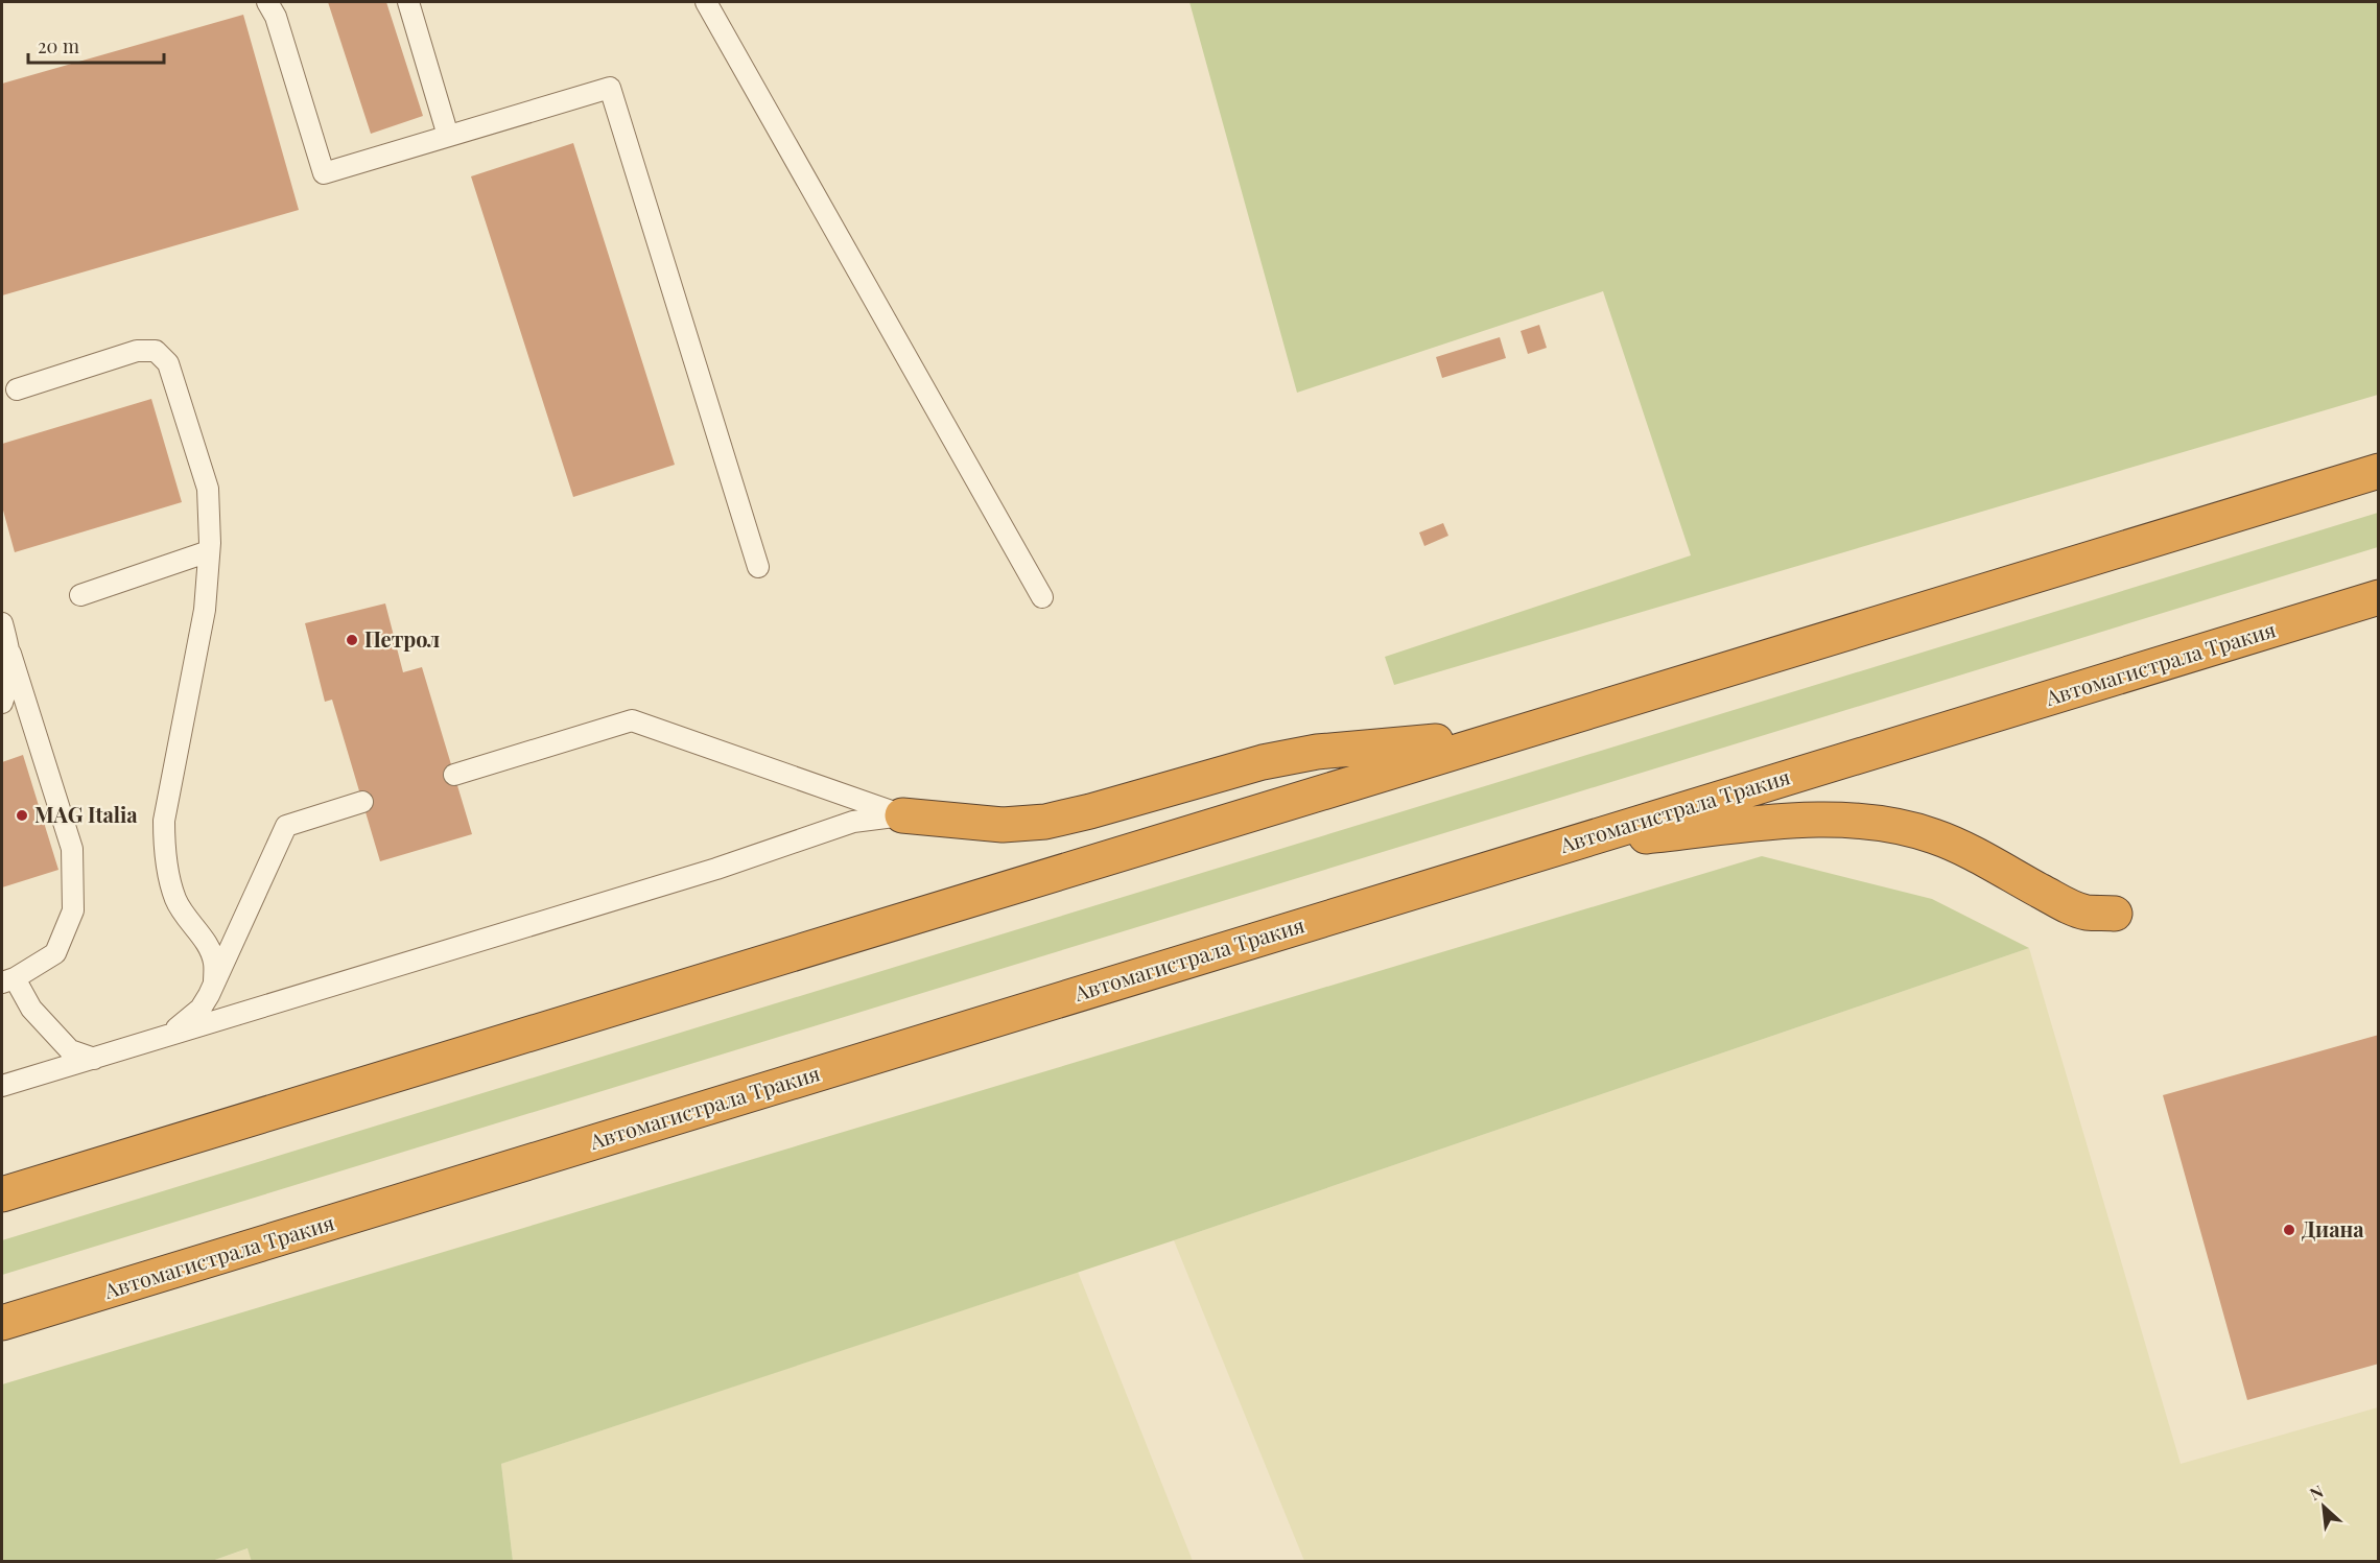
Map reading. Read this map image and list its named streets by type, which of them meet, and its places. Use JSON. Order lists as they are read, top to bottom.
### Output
{
  "streets": {
    "highway": ["Автомагистрала Тракия"]
  },
  "places": ["Петрол", "MAG Italia", "Диана"],
  "scale_bar": "20 m",
  "north": "top left"
}
